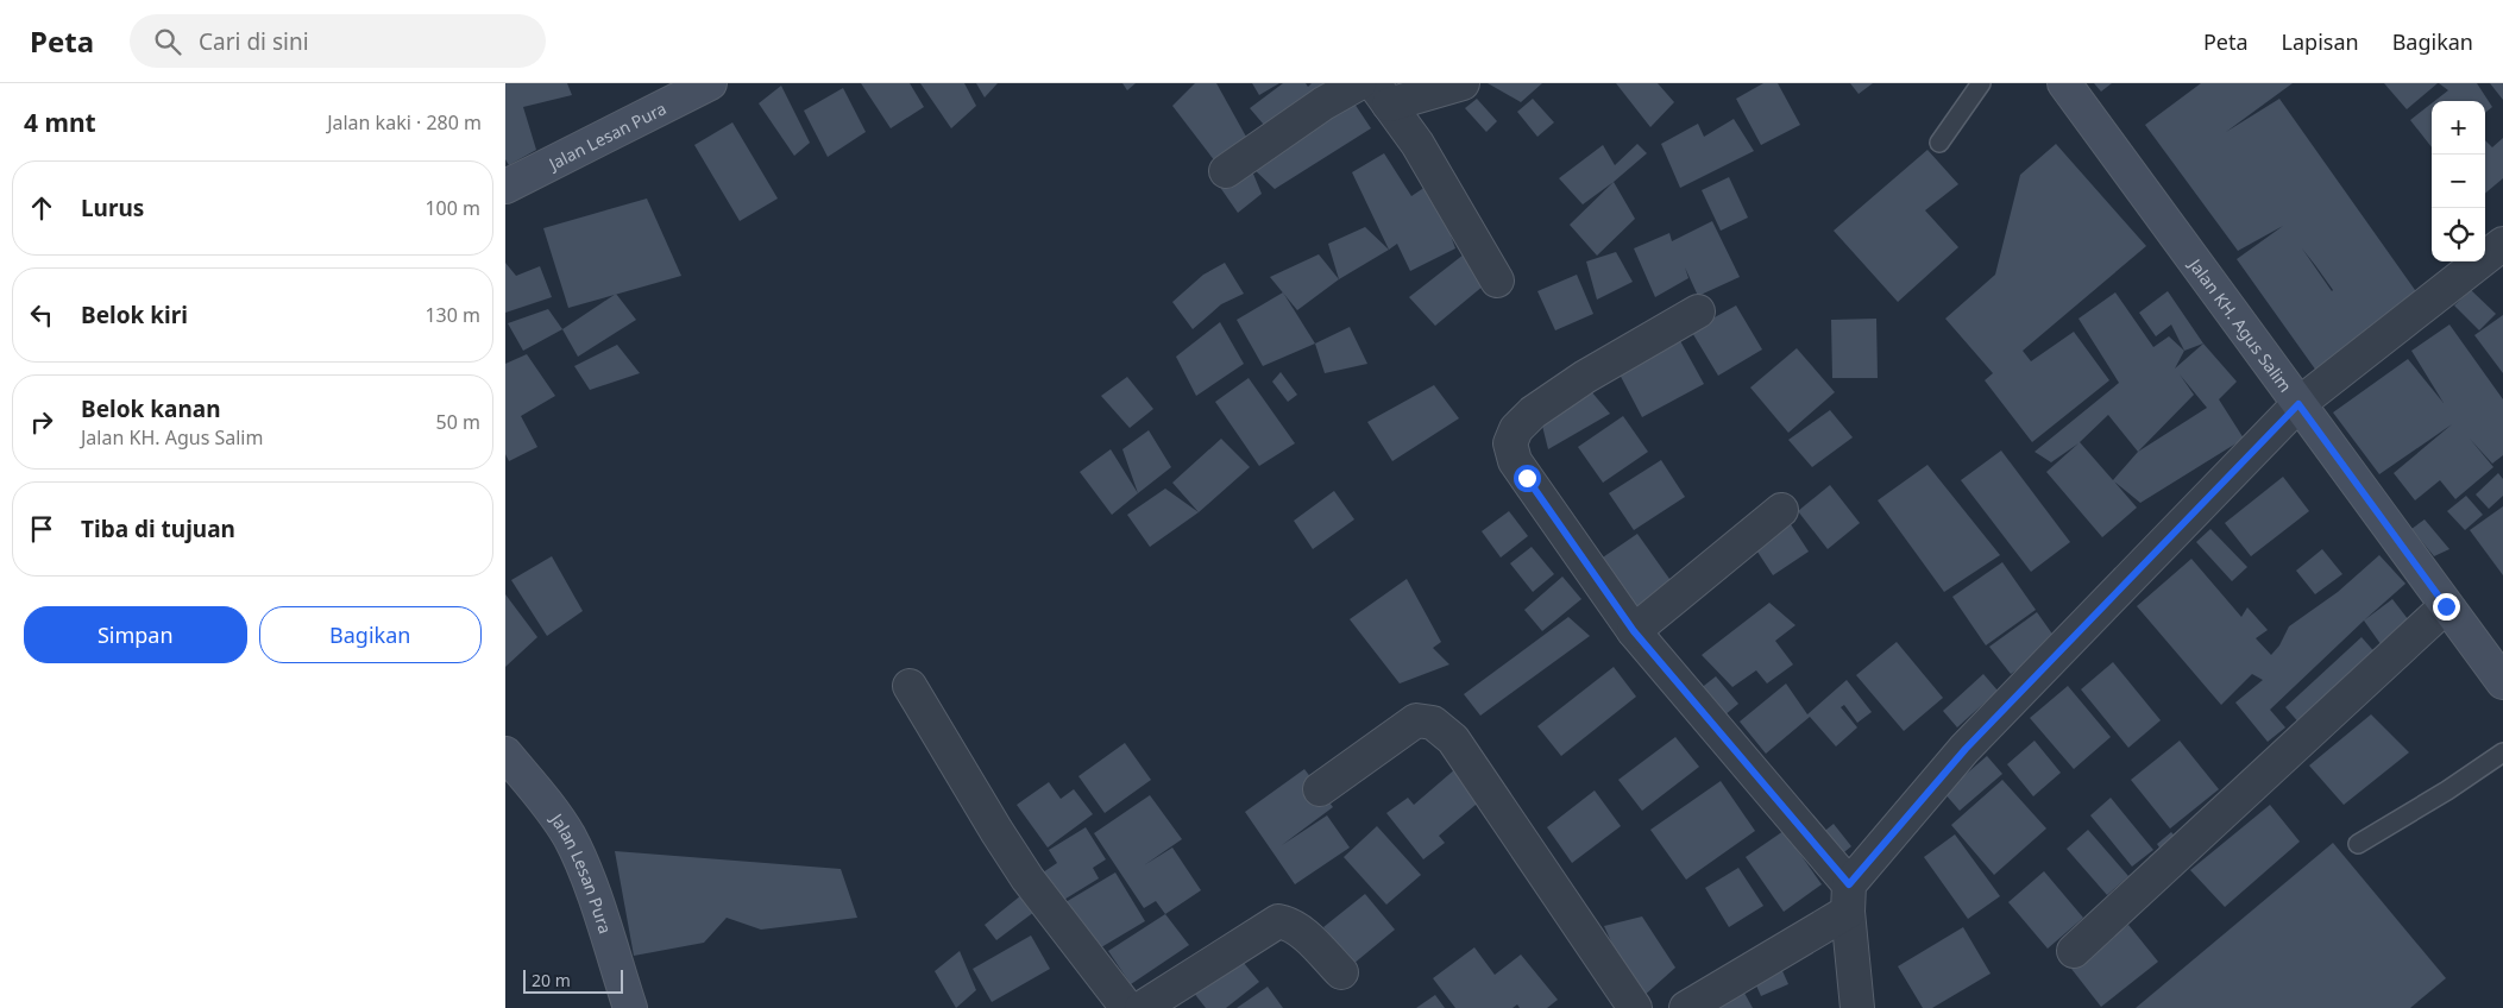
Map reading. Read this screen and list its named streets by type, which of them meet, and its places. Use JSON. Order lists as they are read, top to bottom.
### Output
{
  "streets": {
    "main road": ["Jalan Lesan Pura", "Jalan KH. Agus Salim"]
  },
  "scale_bar": "20 m",
  "page": {
    "header": "Peta",
    "search": "Cari di sini",
    "nav": ["Peta", "Lapisan", "Bagikan"],
    "heading": ["4 mnt", "Jalan kaki · 280 m"],
    "map_buttons": ["+", "−"],
    "list": [
      ["Lurus", "100 m"],
      ["Belok kiri", "130 m"],
      ["Belok kanan", "Jalan KH. Agus Salim", "50 m"],
      "Tiba di tujuan"
    ],
    "buttons": ["Simpan", "Bagikan"],
    "scale": "20 m"
  }
}
